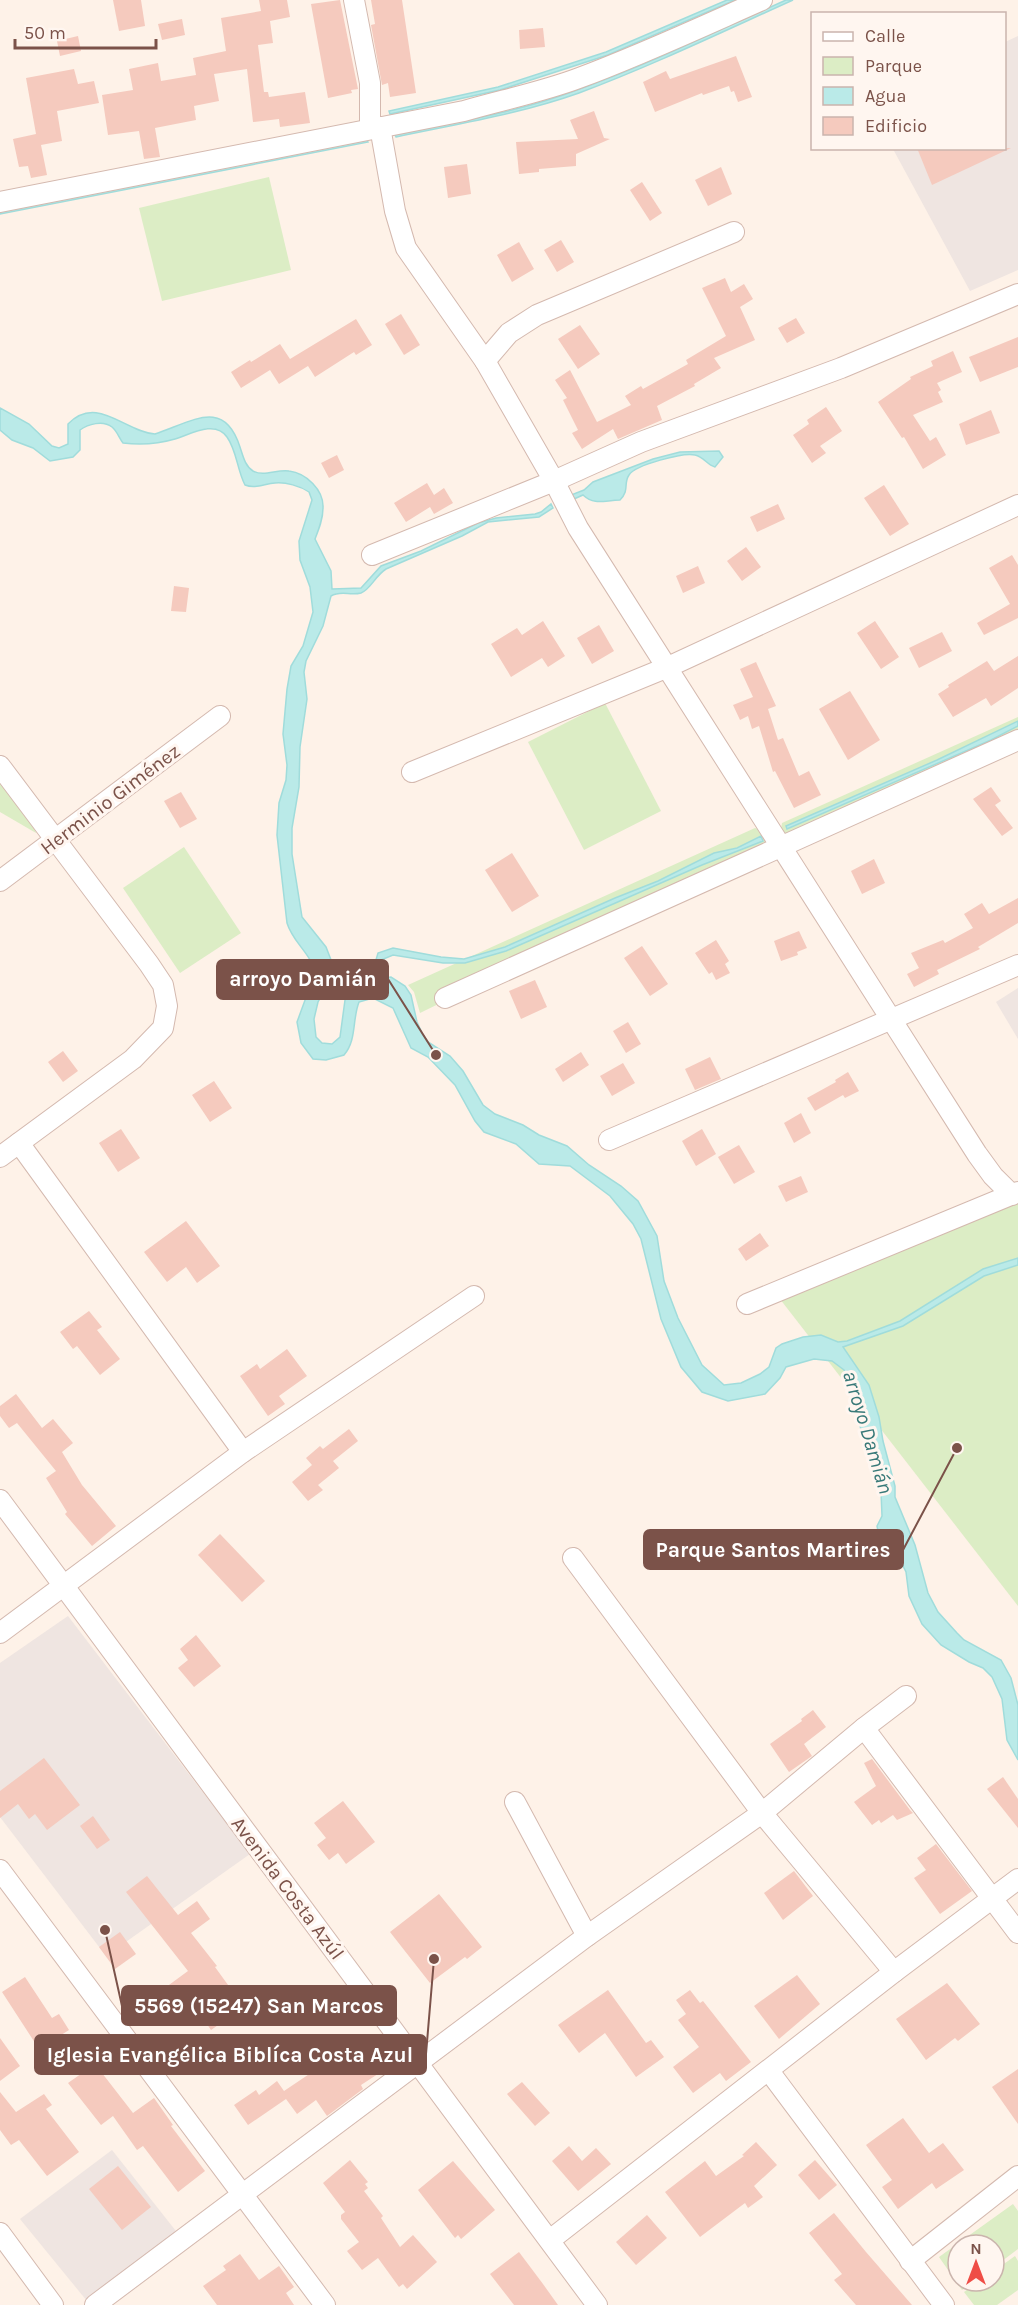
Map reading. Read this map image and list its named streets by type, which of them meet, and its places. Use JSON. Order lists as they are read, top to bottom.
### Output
{
  "streets": {
    "street": ["Herminio Giménez", "Avenida Costa Azúl"]
  },
  "water": ["arroyo Damián"],
  "places": [
    "arroyo Damián",
    "Parque Santos Martires",
    "5569 (15247) San Marcos",
    "Iglesia Evangélica Biblíca Costa Azul"
  ],
  "legend": [
    "Calle",
    "Parque",
    "Agua",
    "Edificio"
  ],
  "scale_bar": "50 m",
  "north": "top"
}
